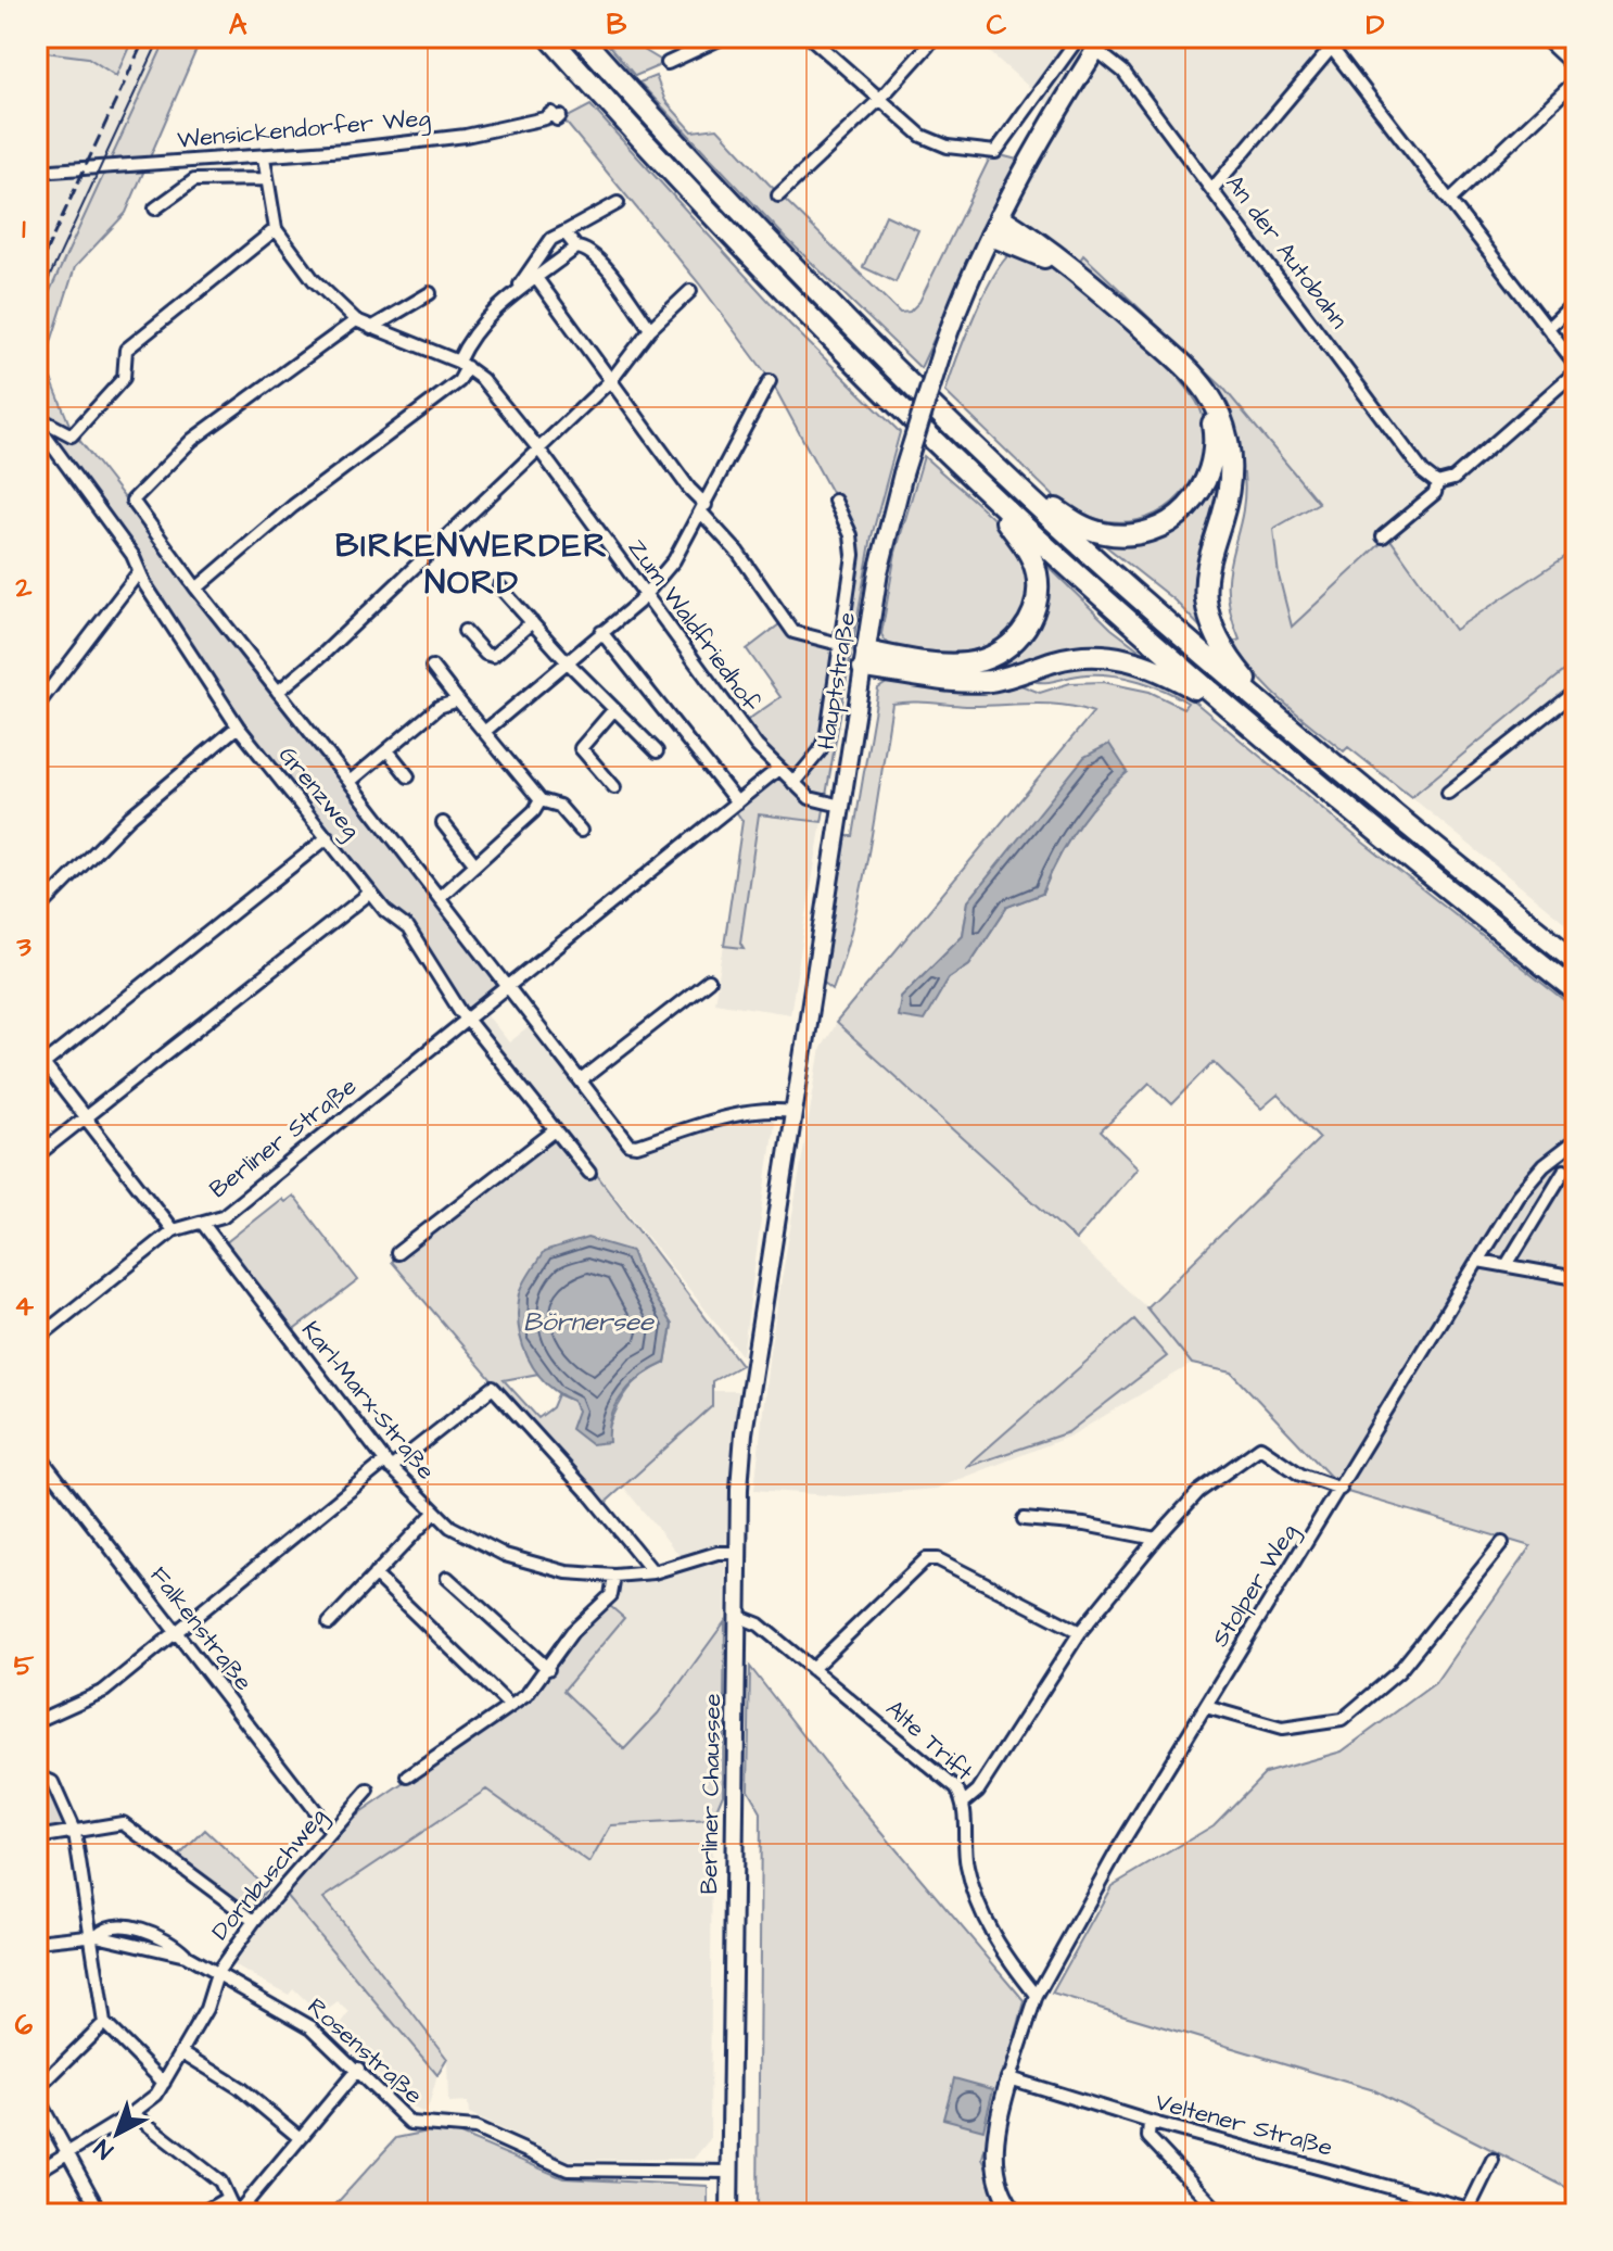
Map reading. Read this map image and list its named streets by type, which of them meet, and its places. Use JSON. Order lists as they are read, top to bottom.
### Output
{
  "streets": {
    "main road": ["Hauptstraße", "Berliner Chaussee"],
    "street": [
      "Wensickendorfer Weg",
      "An der Autobahn",
      "Zum Waldfriedhof",
      "Grenzweg",
      "Berliner Straße",
      "Karl-Marx-Straße",
      "Stolper Weg",
      "Falkenstraße",
      "Alte Trift",
      "Dornbuschweg",
      "Rosenstraße",
      "Veltener Straße"
    ]
  },
  "crossings": [
    ["Wensickendorfer Weg", "Zum Waldfriedhof"],
    ["An der Autobahn", "Hauptstraße"],
    ["Zum Waldfriedhof", "Hauptstraße"],
    ["Zum Waldfriedhof", "Grenzweg"],
    ["Zum Waldfriedhof", "Berliner Straße"],
    ["Hauptstraße", "Grenzweg"],
    ["Hauptstraße", "Berliner Chaussee"],
    ["Grenzweg", "Berliner Straße"],
    ["Berliner Straße", "Karl-Marx-Straße"],
    ["Karl-Marx-Straße", "Berliner Chaussee"],
    ["Stolper Weg", "Alte Trift"],
    ["Stolper Weg", "Veltener Straße"],
    ["Falkenstraße", "Dornbuschweg"],
    ["Alte Trift", "Berliner Chaussee"],
    ["Berliner Chaussee", "Rosenstraße"],
    ["Dornbuschweg", "Rosenstraße"]
  ],
  "districts": ["BIRKENWERDER NORD"],
  "water": ["Börnersee"],
  "north": "bottom left",
  "grid": {
    "columns": [
      "A",
      "B",
      "C",
      "D"
    ],
    "rows": [
      "1",
      "2",
      "3",
      "4",
      "5",
      "6"
    ]
  }
}
